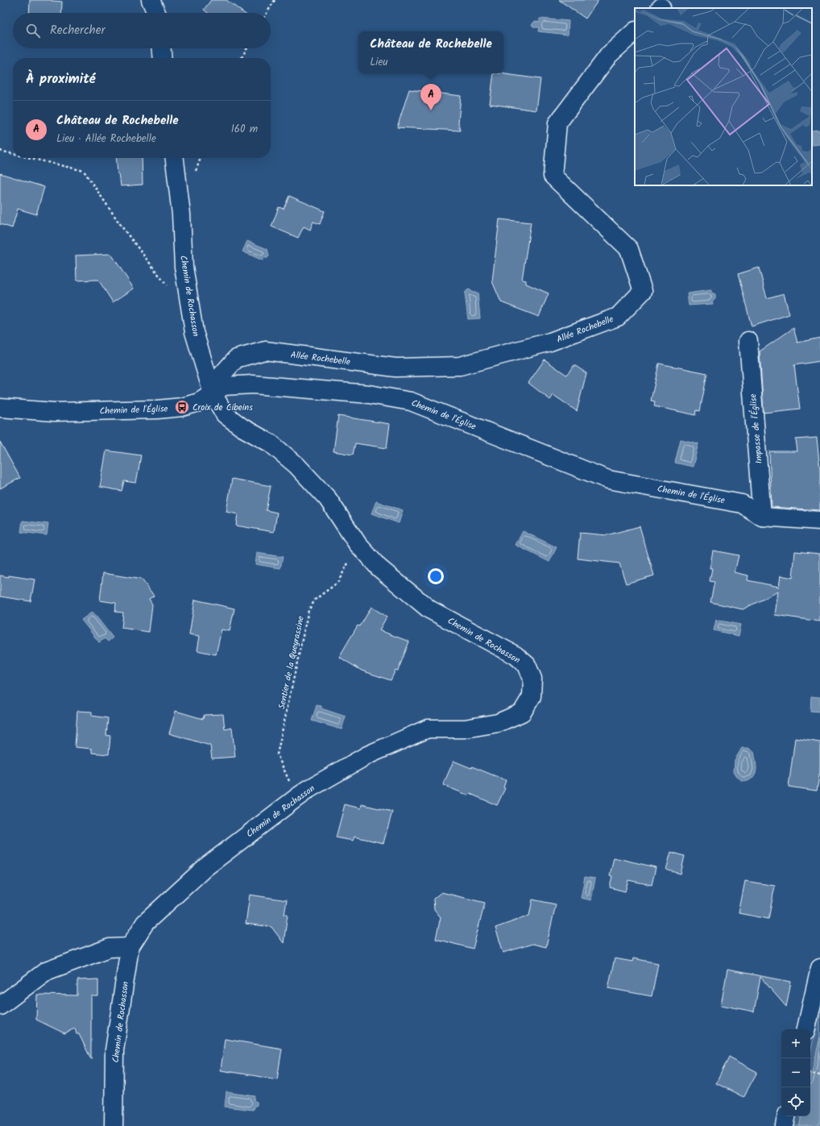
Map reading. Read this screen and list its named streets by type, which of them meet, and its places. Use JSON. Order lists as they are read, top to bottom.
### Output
{
  "streets": {
    "street": [
      "Chemin de Rochasson",
      "Allée Rochebelle",
      "Chemin de l'Église",
      "Impasse de l'Église"
    ],
    "path": ["Sentier de la Queyrassine"]
  },
  "crossings": [
    ["Chemin de Rochasson", "Allée Rochebelle"],
    ["Chemin de Rochasson", "Chemin de l'Église"],
    ["Chemin de Rochasson", "Sentier de la Queyrassine"],
    ["Allée Rochebelle", "Chemin de l'Église"],
    ["Chemin de l'Église", "Impasse de l'Église"]
  ],
  "places": {
    "bus stop": ["Croix de Cibeins"]
  },
  "page": {
    "search": "Rechercher",
    "popup": ["Château de Rochebelle", "Lieu"],
    "heading": "À proximité",
    "pins": "A",
    "list": [
      {
        "mark": "A",
        "name": "Château de Rochebelle",
        "note": "Lieu · Allée Rochebelle",
        "value": "160 m"
      }
    ],
    "map_buttons": ["+", "−"]
  }
}
